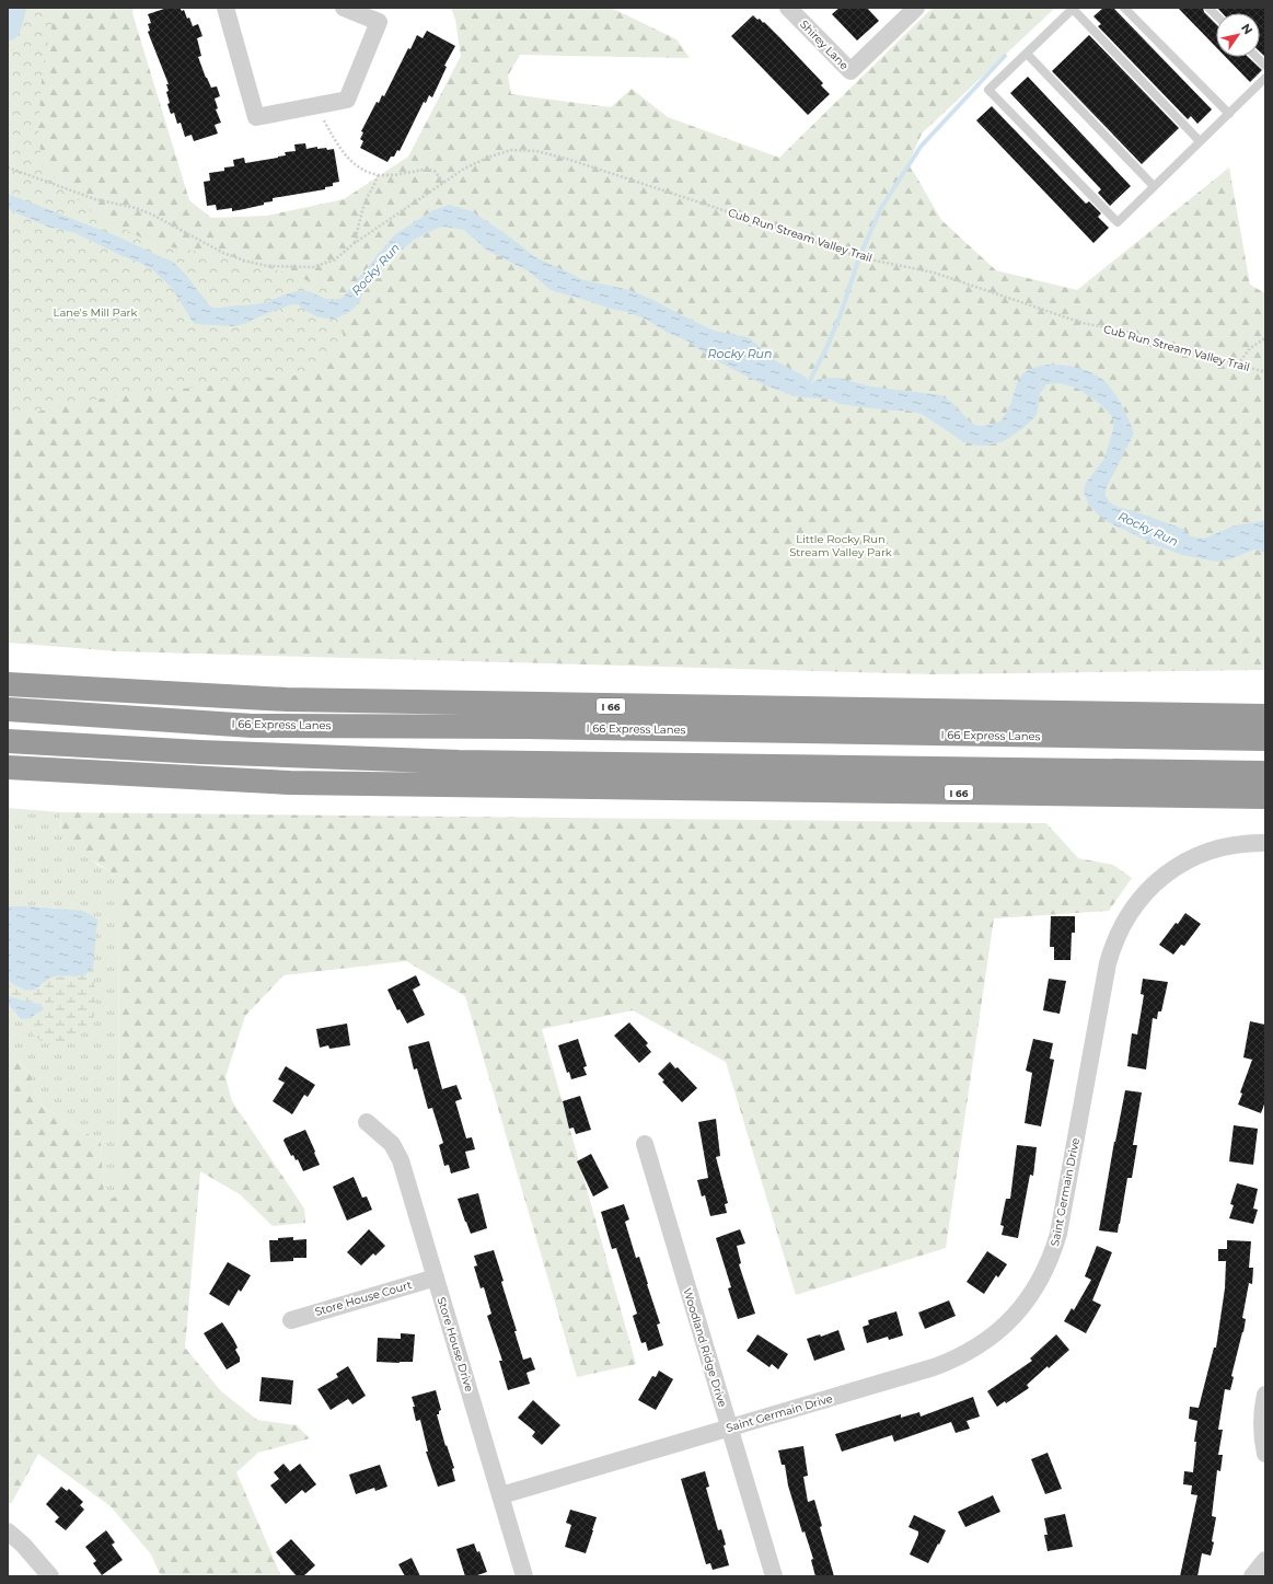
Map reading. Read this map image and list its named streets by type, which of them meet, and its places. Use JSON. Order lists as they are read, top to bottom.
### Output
{
  "streets": {
    "highway": ["I 66", "I 66 Express Lanes"],
    "street": [
      "Shirey Lane",
      "Saint Germain Drive",
      "Store House Court",
      "Store House Drive",
      "Woodland Ridge Drive"
    ],
    "path": ["Cub Run Stream Valley Trail"]
  },
  "crossings": [
    ["Saint Germain Drive", "Store House Drive"],
    ["Saint Germain Drive", "Woodland Ridge Drive"],
    ["Store House Court", "Store House Drive"]
  ],
  "water": ["Rocky Run"],
  "parks": ["Lane's Mill Park", "Little Rocky Run Stream Valley Park"],
  "north": "top right"
}
